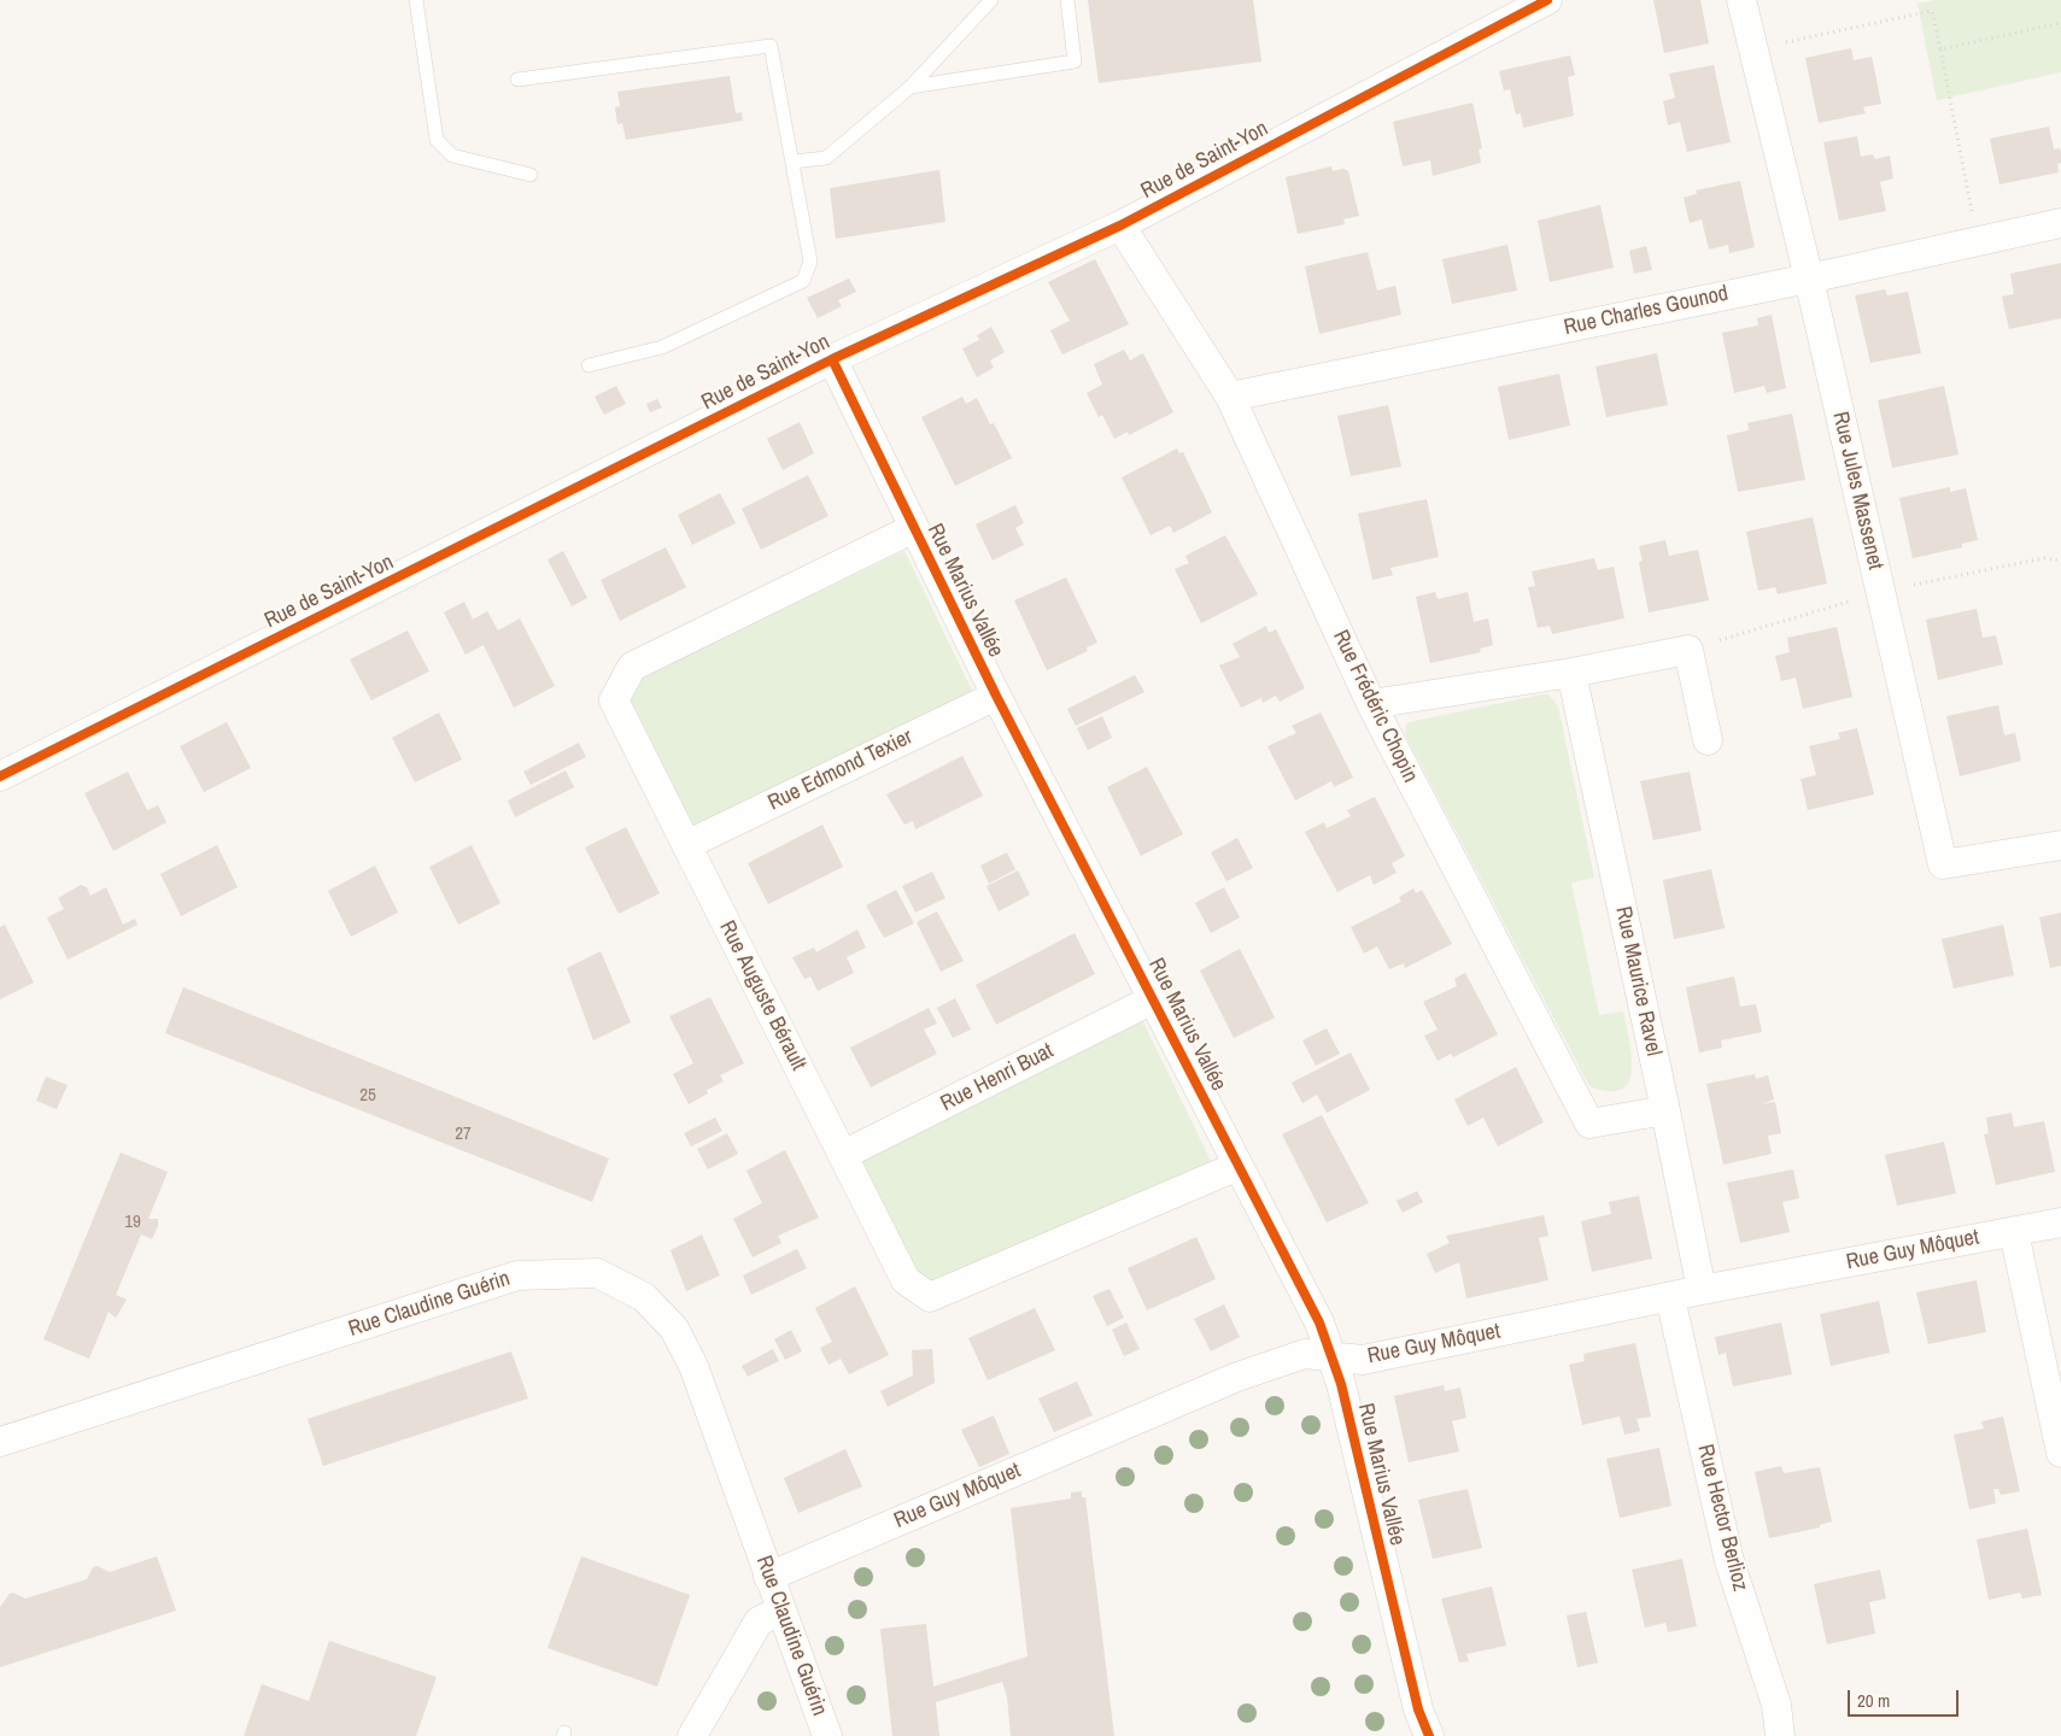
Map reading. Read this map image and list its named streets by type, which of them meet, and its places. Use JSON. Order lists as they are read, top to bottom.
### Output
{
  "streets": {
    "street": [
      "Rue de Saint-Yon",
      "Rue Charles Gounod",
      "Rue Jules Massenet",
      "Rue Marius Vallée",
      "Rue Frédéric Chopin",
      "Rue Edmond Texier",
      "Rue Maurice Ravel",
      "Rue Auguste Bérault",
      "Rue Henri Buat",
      "Rue Guy Môquet",
      "Rue Claudine Guérin",
      "Rue Hector Berlioz"
    ]
  },
  "crossings": [
    ["Rue de Saint-Yon", "Rue Marius Vallée"],
    ["Rue de Saint-Yon", "Rue Frédéric Chopin"],
    ["Rue Charles Gounod", "Rue Jules Massenet"],
    ["Rue Charles Gounod", "Rue Frédéric Chopin"],
    ["Rue Marius Vallée", "Rue Edmond Texier"],
    ["Rue Marius Vallée", "Rue Auguste Bérault"],
    ["Rue Marius Vallée", "Rue Henri Buat"],
    ["Rue Marius Vallée", "Rue Guy Môquet"],
    ["Rue Frédéric Chopin", "Rue Maurice Ravel"],
    ["Rue Edmond Texier", "Rue Auguste Bérault"],
    ["Rue Maurice Ravel", "Rue Guy Môquet"],
    ["Rue Auguste Bérault", "Rue Henri Buat"],
    ["Rue Guy Môquet", "Rue Claudine Guérin"],
    ["Rue Guy Môquet", "Rue Hector Berlioz"]
  ],
  "house_numbers": ["25", "27", "19"],
  "scale_bar": "20 m"
}
